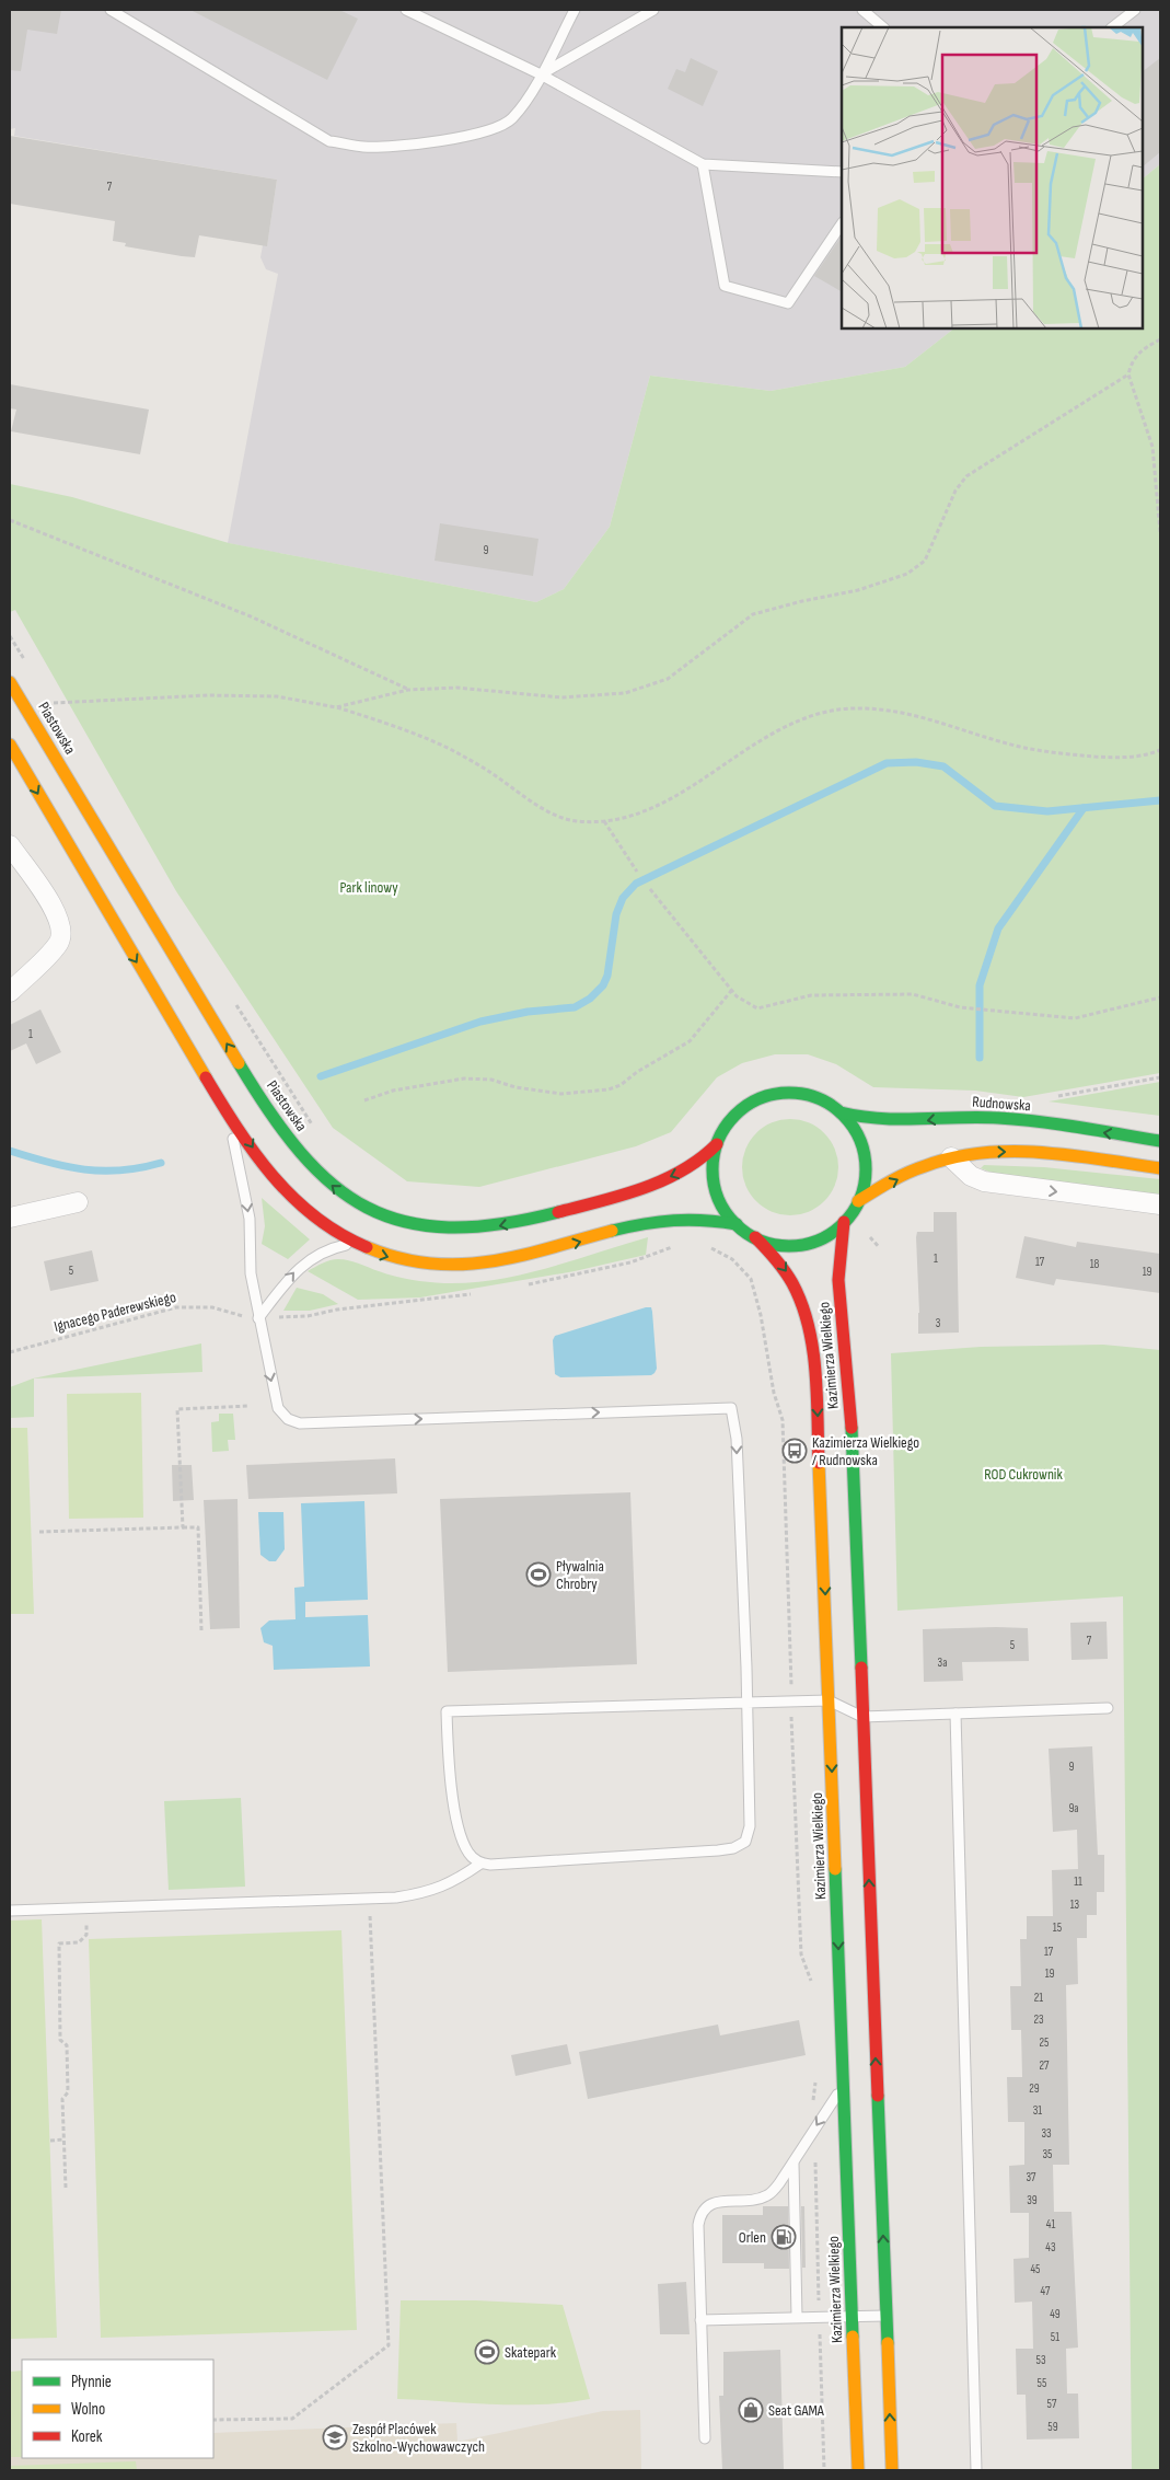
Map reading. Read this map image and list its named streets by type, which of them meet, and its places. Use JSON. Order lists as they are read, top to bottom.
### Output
{
  "streets": {
    "main road": ["Piastowska", "Rudnowska", "Kazimierza Wielkiego"],
    "path": ["Ignacego Paderewskiego"]
  },
  "crossings": [
    ["Piastowska", "Rudnowska"],
    ["Piastowska", "Kazimierza Wielkiego"],
    ["Rudnowska", "Kazimierza Wielkiego"]
  ],
  "one_way": ["Piastowska"],
  "parks": ["Park linowy", "ROD Cukrownik"],
  "places": {
    "bus stop": ["Kazimierza Wielkiego / Rudnowska"],
    "sports": ["Pływalnia Chrobry", "Skatepark"],
    "fuel station": ["Orlen"],
    "shop": ["Seat GAMA"],
    "school or university": ["Zespół Placówek Szkolno-Wychowawczych"]
  },
  "house_numbers": [
    "7",
    "9",
    "1",
    "1",
    "17",
    "18",
    "5",
    "19",
    "3",
    "7",
    "5",
    "3a",
    "9",
    "9a",
    "11",
    "13",
    "15",
    "17",
    "19",
    "21",
    "23",
    "25",
    "27",
    "29",
    "31",
    "33",
    "35",
    "37",
    "39",
    "41",
    "43",
    "45",
    "47",
    "49",
    "51",
    "53",
    "55",
    "57",
    "59"
  ],
  "legend": ["Płynnie", "Wolno", "Korek"]
}
